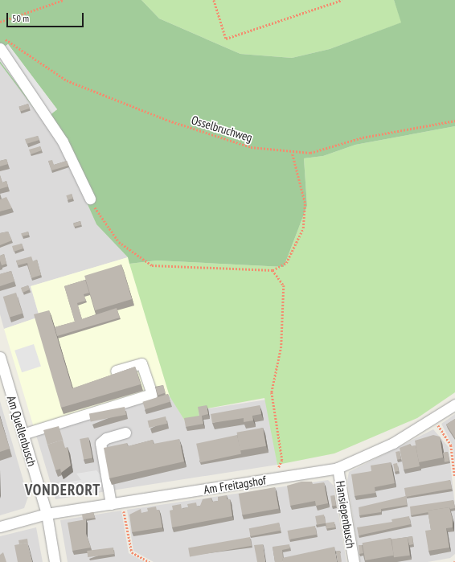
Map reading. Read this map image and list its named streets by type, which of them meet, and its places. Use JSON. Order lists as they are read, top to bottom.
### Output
{
  "streets": {
    "street": ["Am Quellenbusch", "Am Freitagshof", "Hansiepenbusch"],
    "path": ["Osselbruchweg"]
  },
  "crossings": [
    ["Am Quellenbusch", "Am Freitagshof"],
    ["Am Freitagshof", "Hansiepenbusch"]
  ],
  "districts": ["VONDERORT"],
  "scale_bar": "50 m"
}
